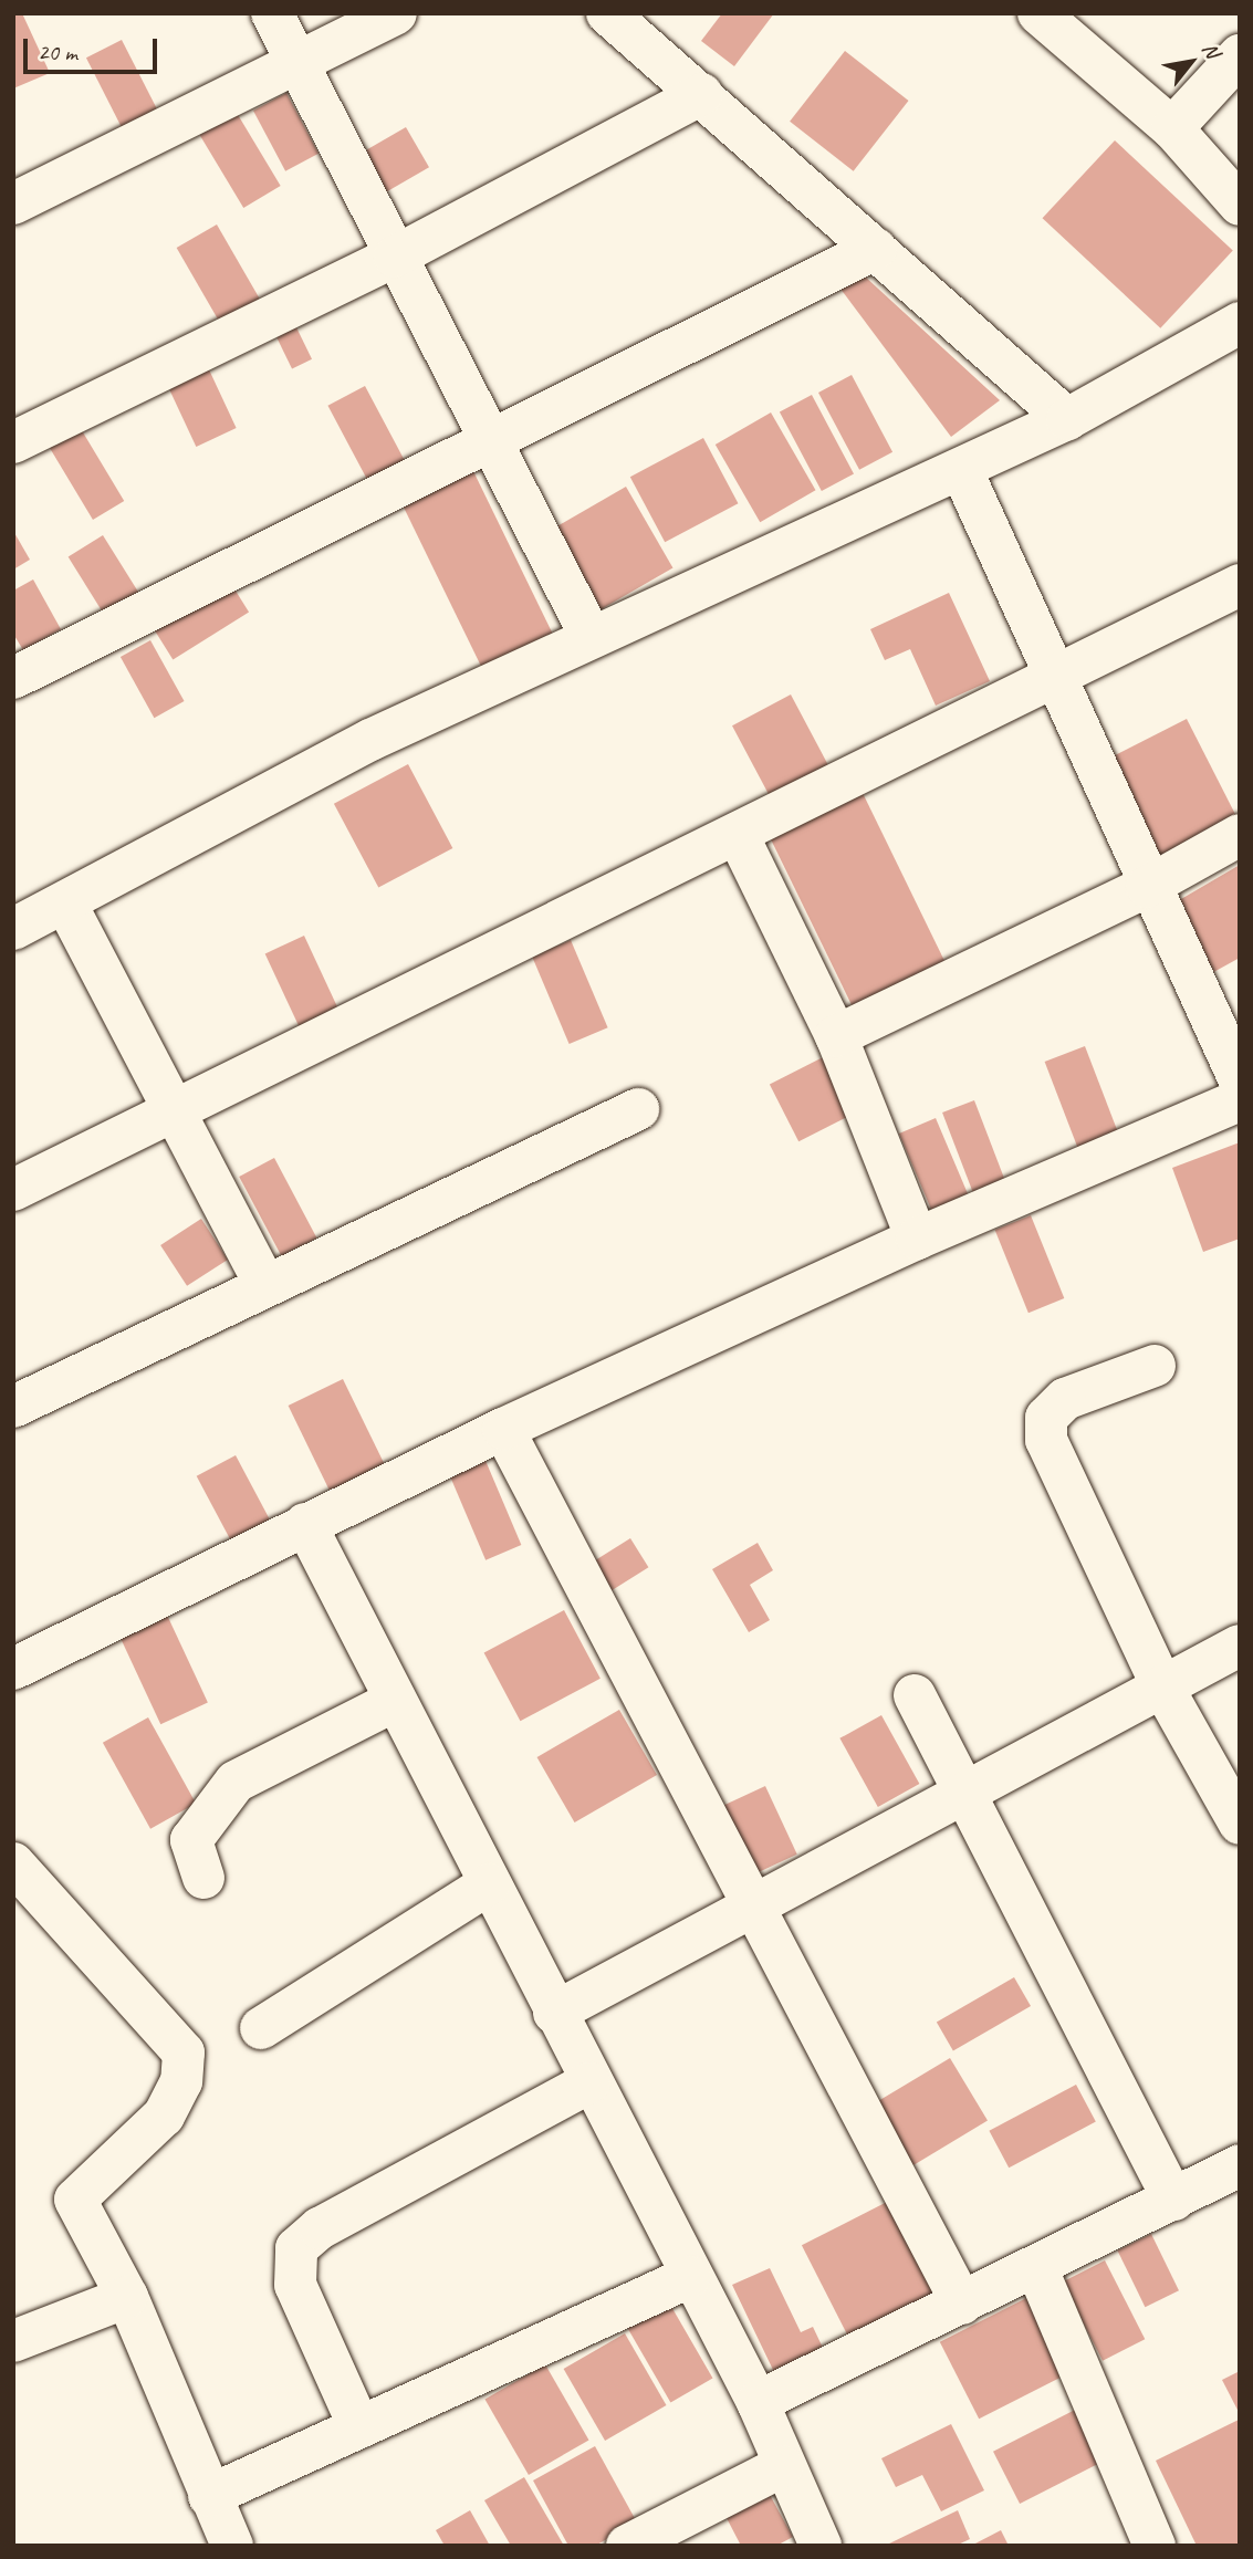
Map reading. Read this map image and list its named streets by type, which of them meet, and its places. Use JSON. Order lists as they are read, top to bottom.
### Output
{
  "scale_bar": "20 m",
  "north": "top right"
}
